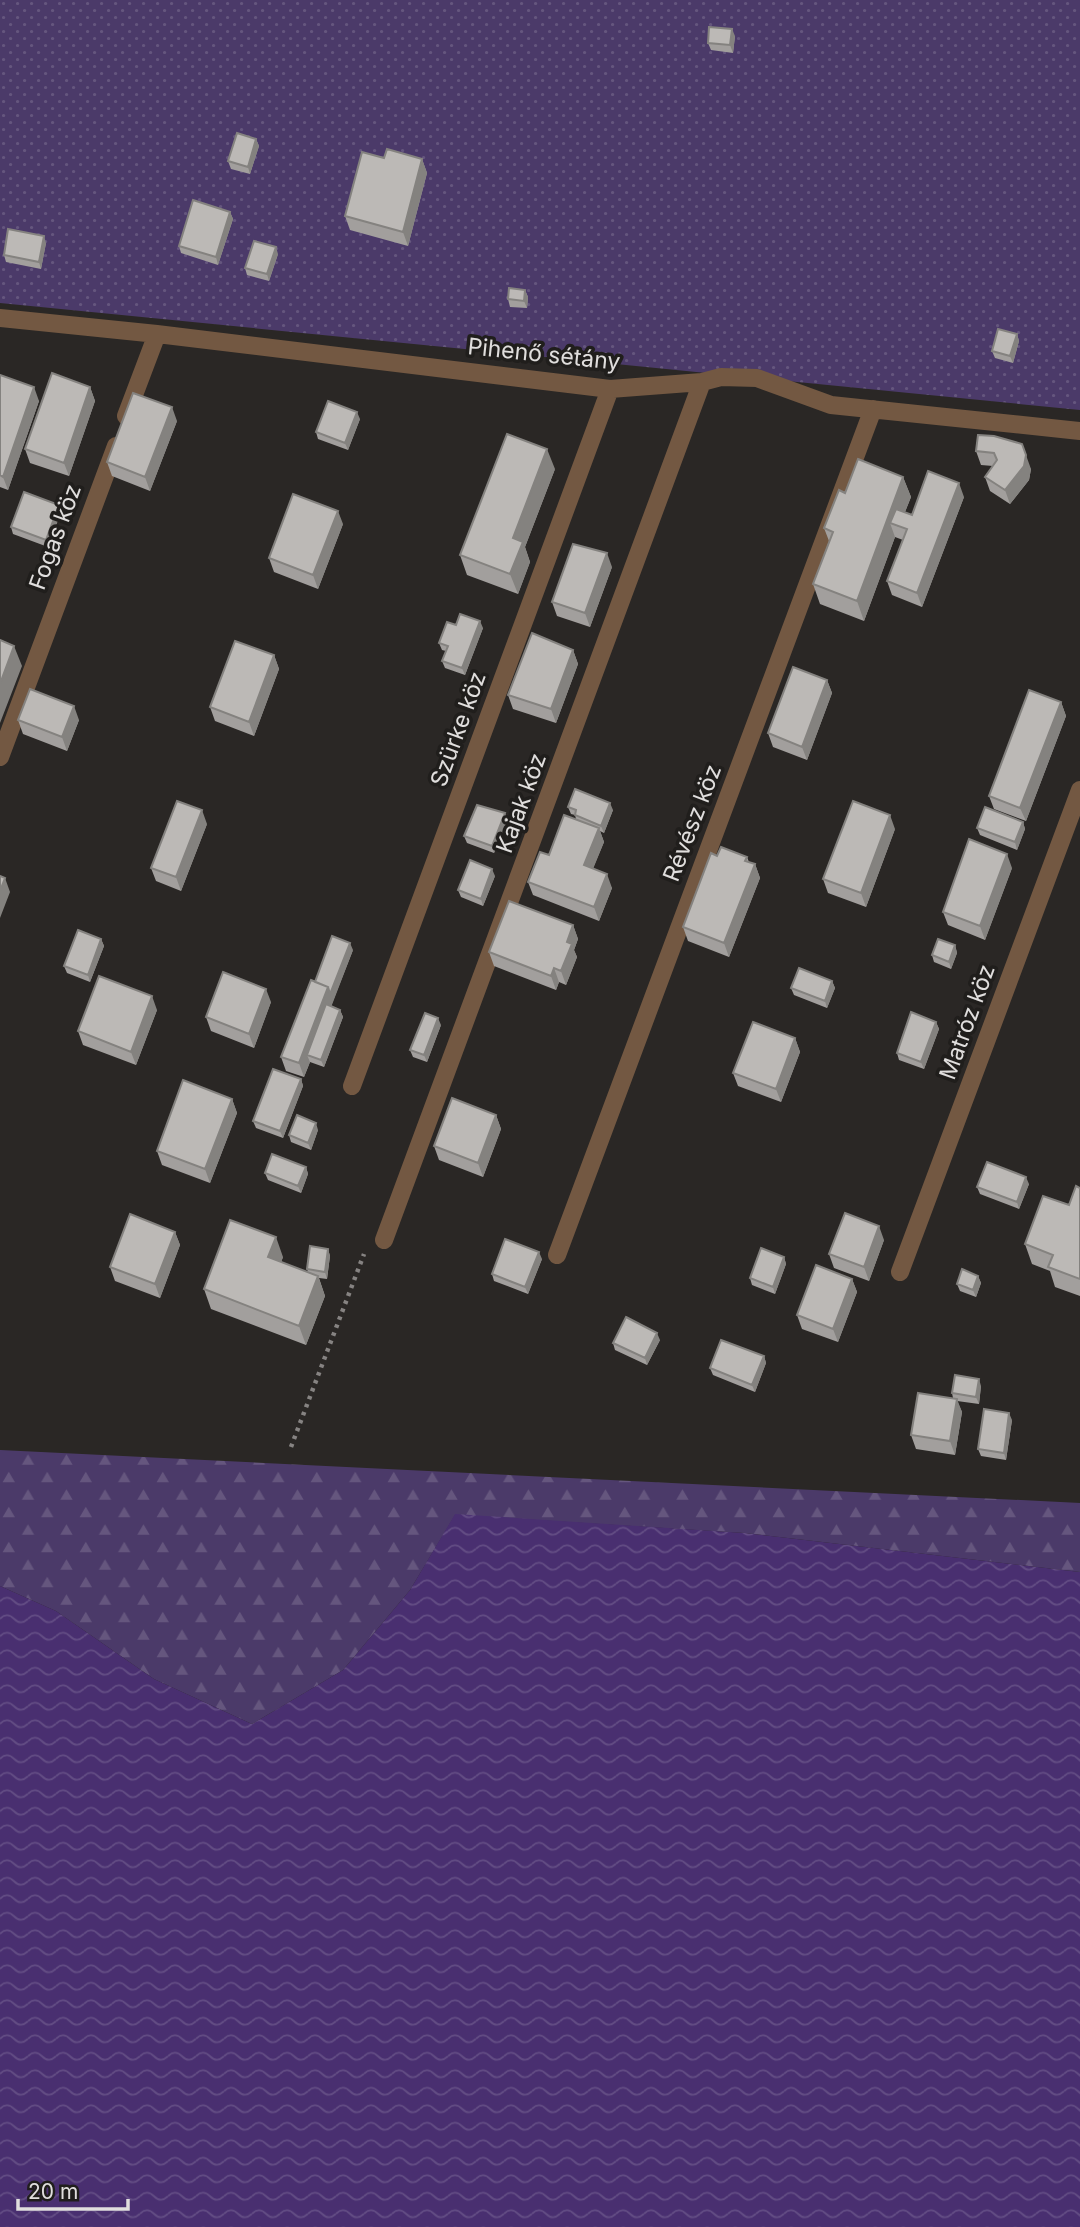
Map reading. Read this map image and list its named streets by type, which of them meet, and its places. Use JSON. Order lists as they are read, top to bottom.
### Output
{
  "streets": {
    "street": [
      "Pihenő sétány",
      "Fogas köz",
      "Szürke köz",
      "Kajak köz",
      "Révész köz",
      "Matróz köz"
    ]
  },
  "crossings": [
    ["Pihenő sétány", "Fogas köz"],
    ["Pihenő sétány", "Szürke köz"],
    ["Pihenő sétány", "Kajak köz"],
    ["Pihenő sétány", "Révész köz"]
  ],
  "scale_bar": "20 m"
}
